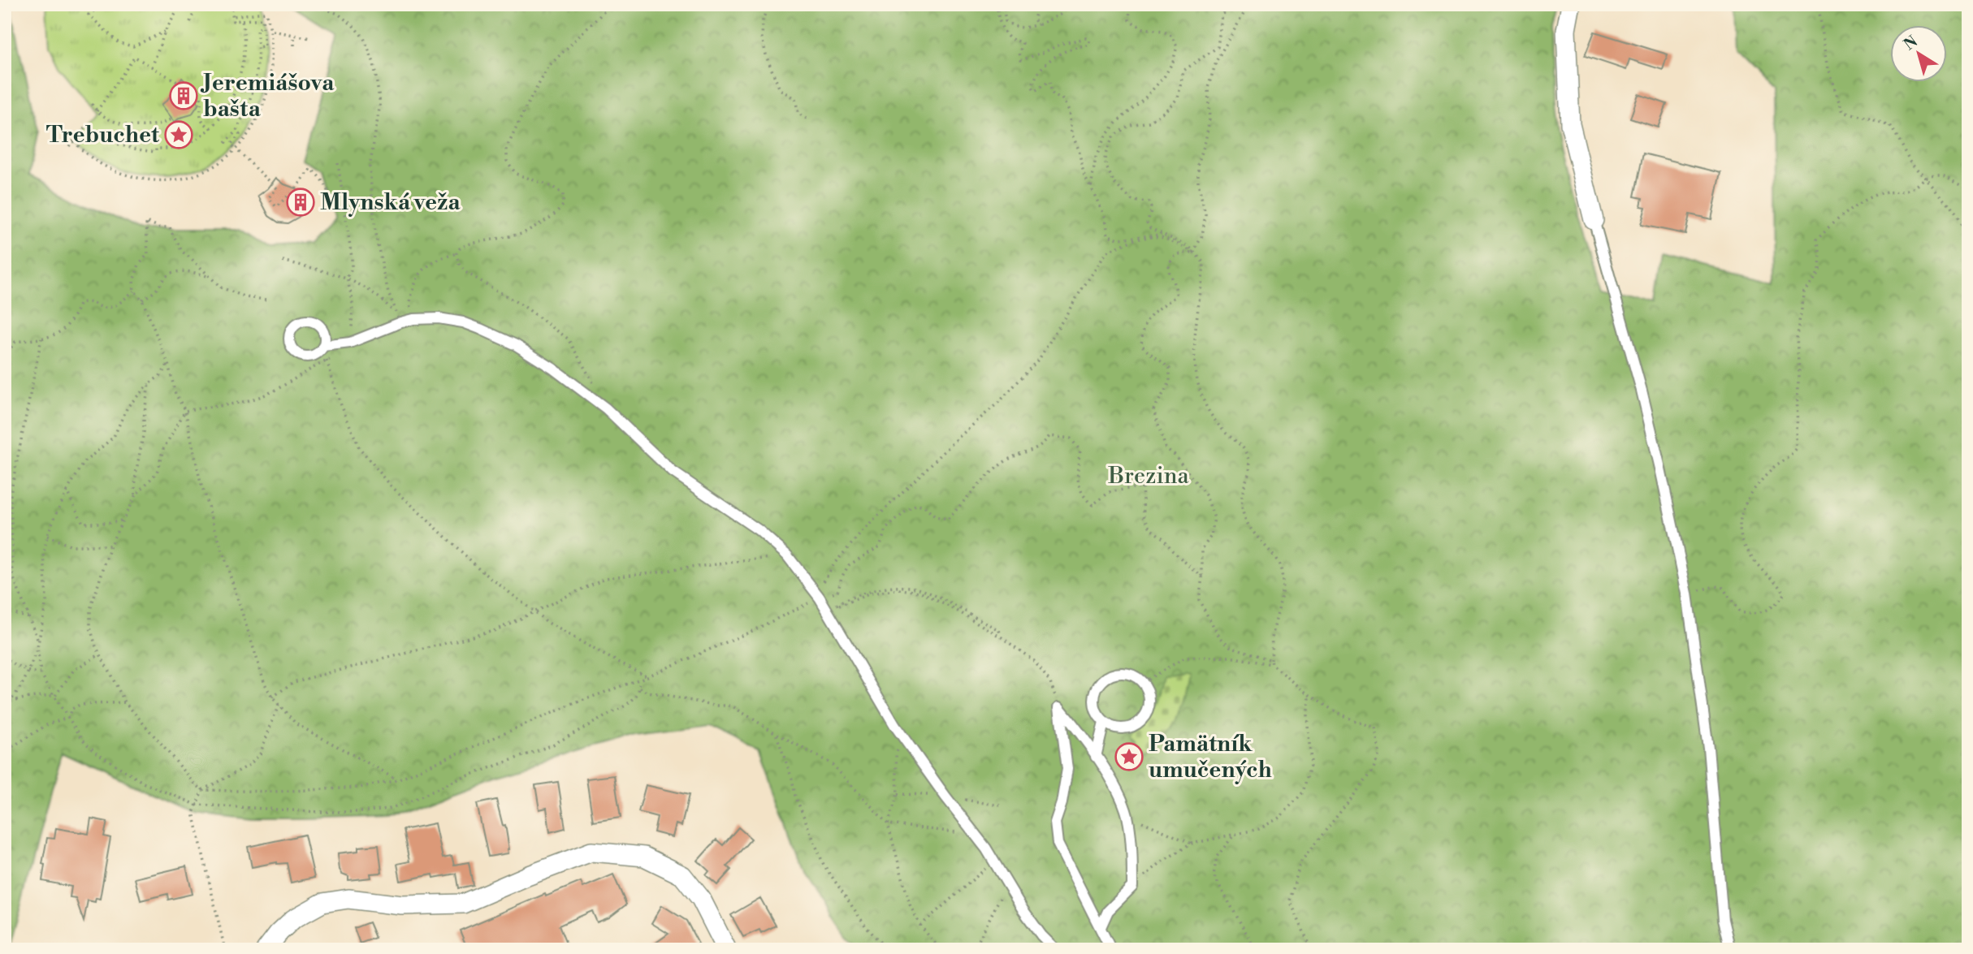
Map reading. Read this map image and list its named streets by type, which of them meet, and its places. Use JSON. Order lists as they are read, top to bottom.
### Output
{
  "parks": ["Brezina"],
  "places": {
    "building": ["Jeremiášova bašta", "Mlynská veža"],
    "place": ["Trebuchet", "Pamätník umučených"]
  },
  "north": "top left"
}
